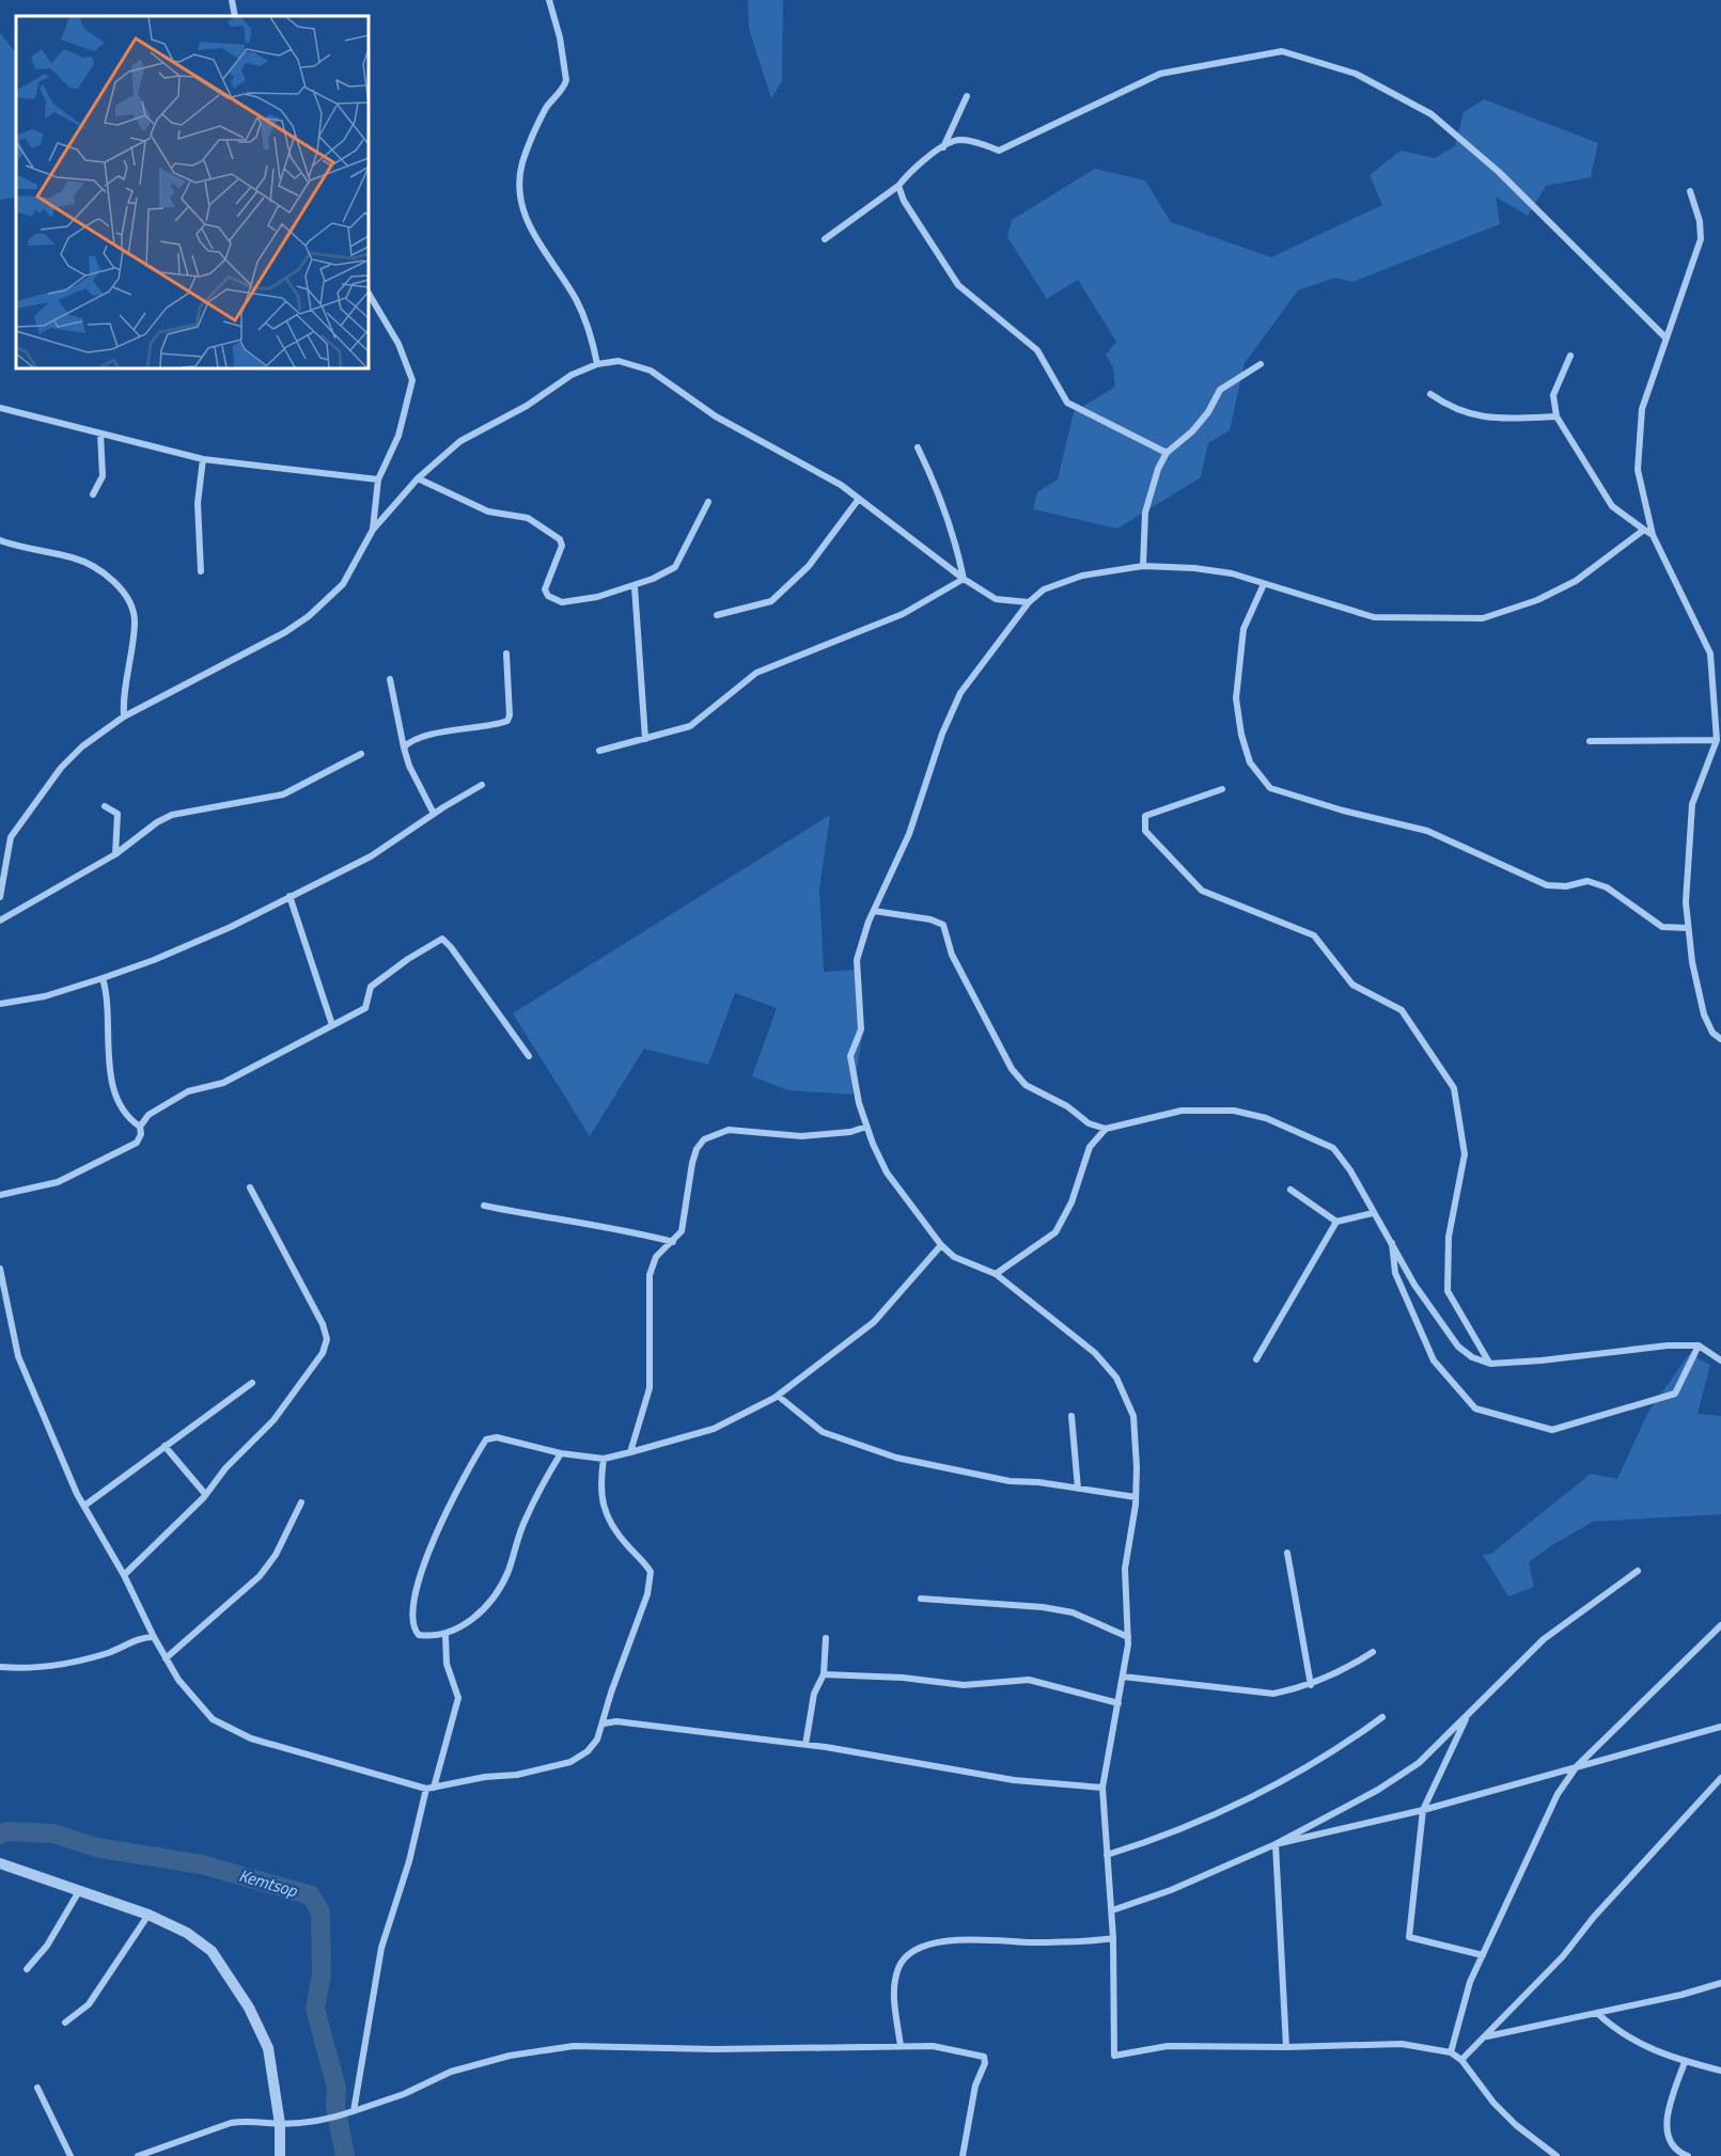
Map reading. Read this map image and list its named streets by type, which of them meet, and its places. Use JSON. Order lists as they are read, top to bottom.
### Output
{
  "water": ["Kemtsop"]
}
